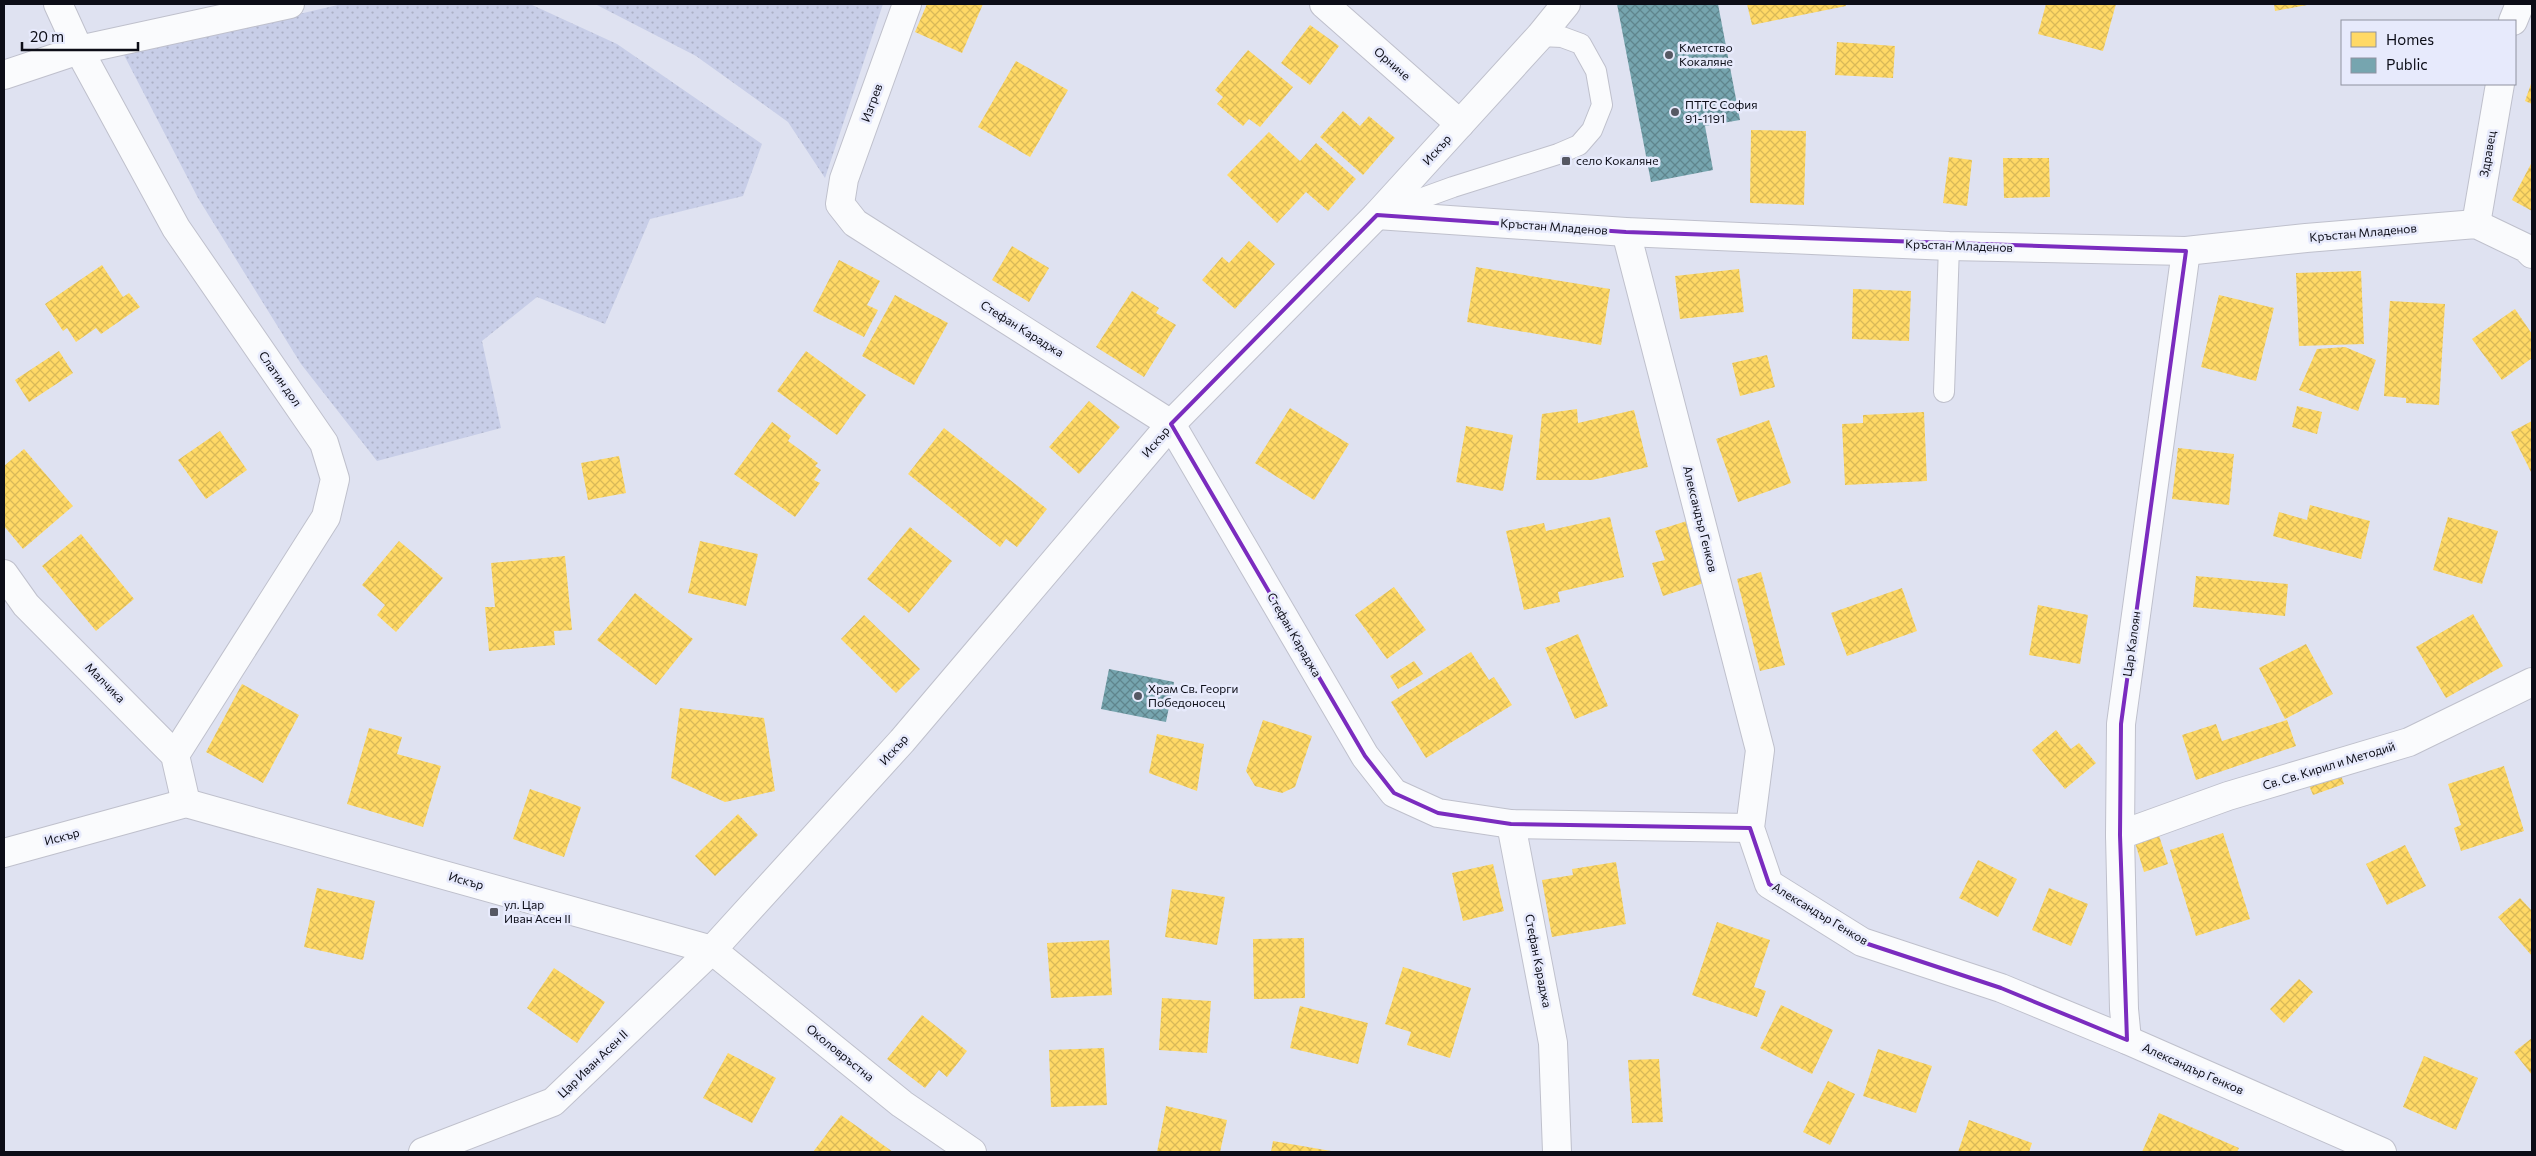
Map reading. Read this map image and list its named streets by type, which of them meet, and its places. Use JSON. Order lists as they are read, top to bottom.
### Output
{
  "streets": {
    "street": [
      "Орниче",
      "Изгрев",
      "Искър",
      "Здравец",
      "Кръстан Младенов",
      "Стефан Караджа",
      "Слатин дол",
      "Александър Генков",
      "Цар Калоян",
      "Малчика",
      "Св. Св. Кирил и Методий",
      "Околовръстна",
      "Цар Иван Асен II"
    ]
  },
  "crossings": [
    ["Орниче", "Искър"],
    ["Изгрев", "Стефан Караджа"],
    ["Искър", "Кръстан Младенов"],
    ["Искър", "Стефан Караджа"],
    ["Искър", "Околовръстна"],
    ["Искър", "Цар Иван Асен II"],
    ["Здравец", "Кръстан Младенов"],
    ["Кръстан Младенов", "Александър Генков"],
    ["Кръстан Младенов", "Цар Калоян"],
    ["Слатин дол", "Малчика"],
    ["Александър Генков", "Цар Калоян"],
    ["Цар Калоян", "Св. Св. Кирил и Методий"],
    ["Околовръстна", "Цар Иван Асен II"]
  ],
  "places": {
    "other": ["Кметство Кокаляне", "ПТТС София 91-1191", "Храм Св. Георги Победоносец"],
    "transit": ["село Кокаляне", "ул. Цар Иван Асен ІІ"]
  },
  "legend": ["Homes", "Public"],
  "scale_bar": "20 m"
}
